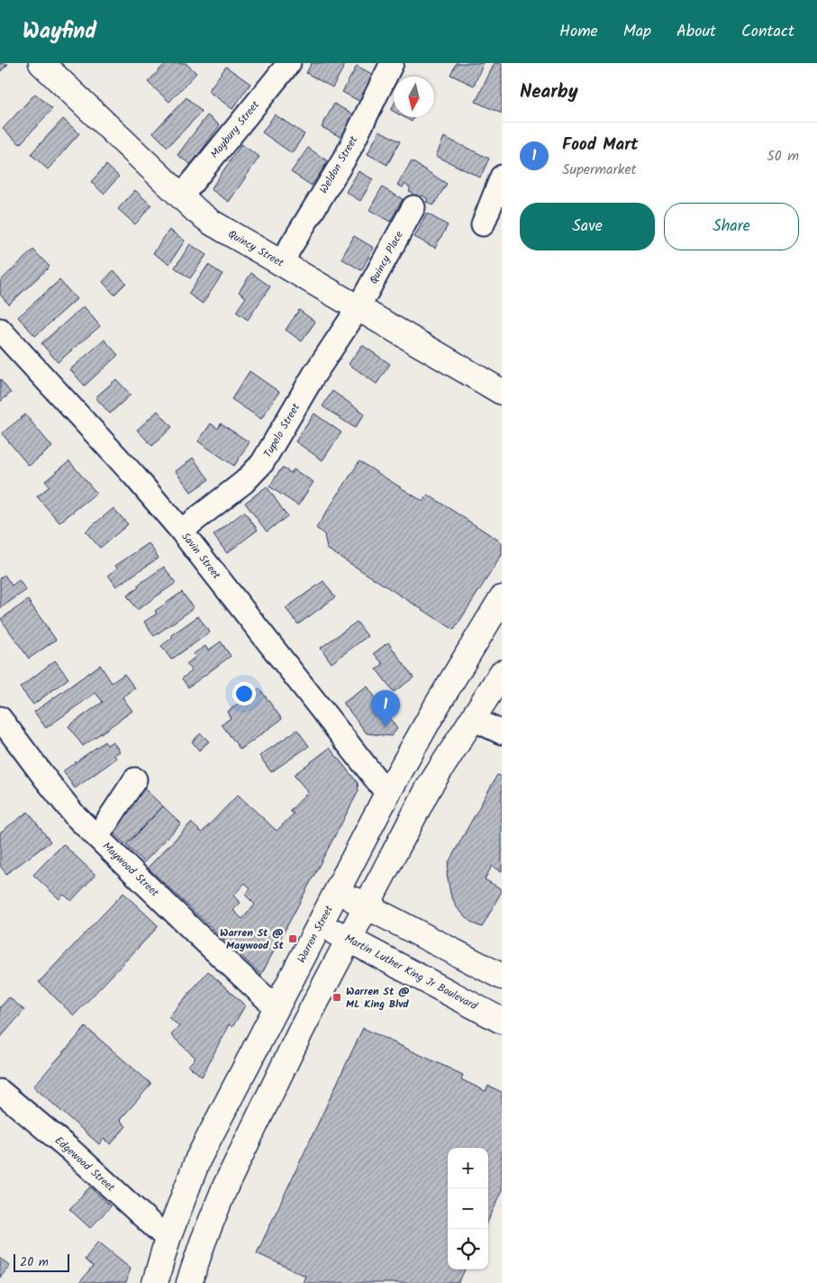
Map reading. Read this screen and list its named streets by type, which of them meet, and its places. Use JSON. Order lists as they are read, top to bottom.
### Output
{
  "streets": {
    "main road": ["Quincy Street", "Warren Street", "Martin Luther King Jr Boulevard"],
    "street": [
      "Maybury Street",
      "Weldon Street",
      "Quincy Place",
      "Tupelo Street",
      "Savin Street",
      "Maywood Street",
      "Edgewood Street"
    ]
  },
  "crossings": [
    ["Maybury Street", "Quincy Street"],
    ["Weldon Street", "Quincy Street"],
    ["Quincy Street", "Quincy Place"],
    ["Quincy Street", "Tupelo Street"],
    ["Quincy Place", "Tupelo Street"],
    ["Tupelo Street", "Savin Street"],
    ["Savin Street", "Warren Street"],
    ["Maywood Street", "Warren Street"],
    ["Warren Street", "Martin Luther King Jr Boulevard"],
    ["Warren Street", "Edgewood Street"]
  ],
  "places": {
    "transit": ["Warren St @ Maywood St", "Warren St @ ML King Blvd"]
  },
  "scale_bar": "20 m",
  "north": "bottom",
  "page": {
    "header": "Wayfind",
    "nav": [
      "Home",
      "Map",
      "About",
      "Contact"
    ],
    "heading": "Nearby",
    "list": [
      {
        "mark": "1",
        "name": "Food Mart",
        "note": "Supermarket",
        "value": "50 m"
      }
    ],
    "buttons": ["Save", "Share"],
    "pins": "1",
    "map_buttons": ["+", "−"],
    "scale": "20 m"
  }
}
